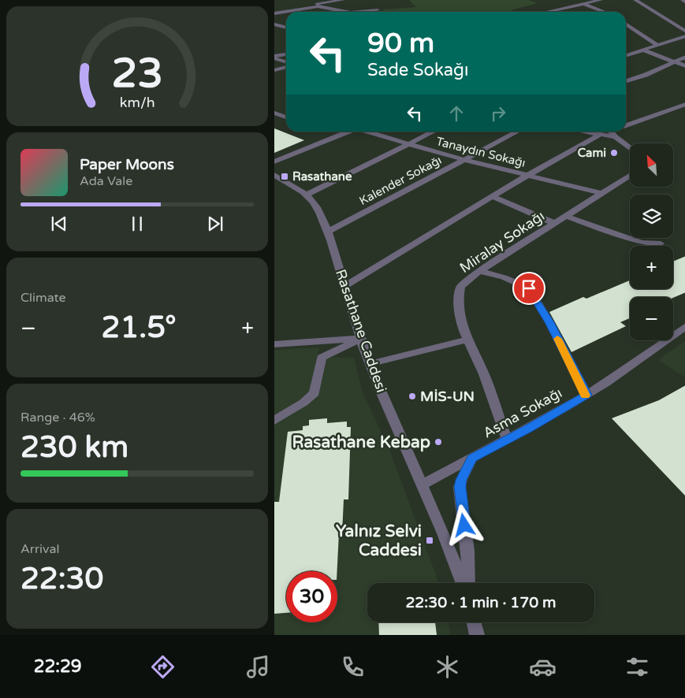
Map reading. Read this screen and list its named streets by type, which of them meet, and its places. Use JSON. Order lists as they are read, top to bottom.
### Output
{
  "streets": {
    "street": [
      "Tanaydın Sokağı",
      "Kalender Sokağı",
      "Miralay Sokağı",
      "Rasathane Caddesi",
      "Asma Sokağı"
    ]
  },
  "crossings": [
    ["Tanaydın Sokağı", "Kalender Sokağı"],
    ["Tanaydın Sokağı", "Miralay Sokağı"],
    ["Kalender Sokağı", "Rasathane Caddesi"],
    ["Miralay Sokağı", "Asma Sokağı"],
    ["Rasathane Caddesi", "Asma Sokağı"]
  ],
  "places": {
    "other": ["Cami", "MİS-UN", "Rasathane Kebap"],
    "transit": ["Rasathane", "Yalnız Selvi Caddesi"]
  },
  "north": "top left",
  "page": {
    "turn": ["90 m", "Sade Sokağı"],
    "map_buttons": ["+", "−"],
    "song": ["Paper Moons", "Ada Vale"],
    "tile": [
      "Climate",
      ["Range · 46%", "230 km"],
      ["Arrival", "22:30"]
    ],
    "heat": ["−", "21.5°", "+"],
    "limit": "30",
    "trip": "22:30 · 1 min · 170 m",
    "tabs": "22:29",
    "gauge": ["23", "km/h"]
  }
}
